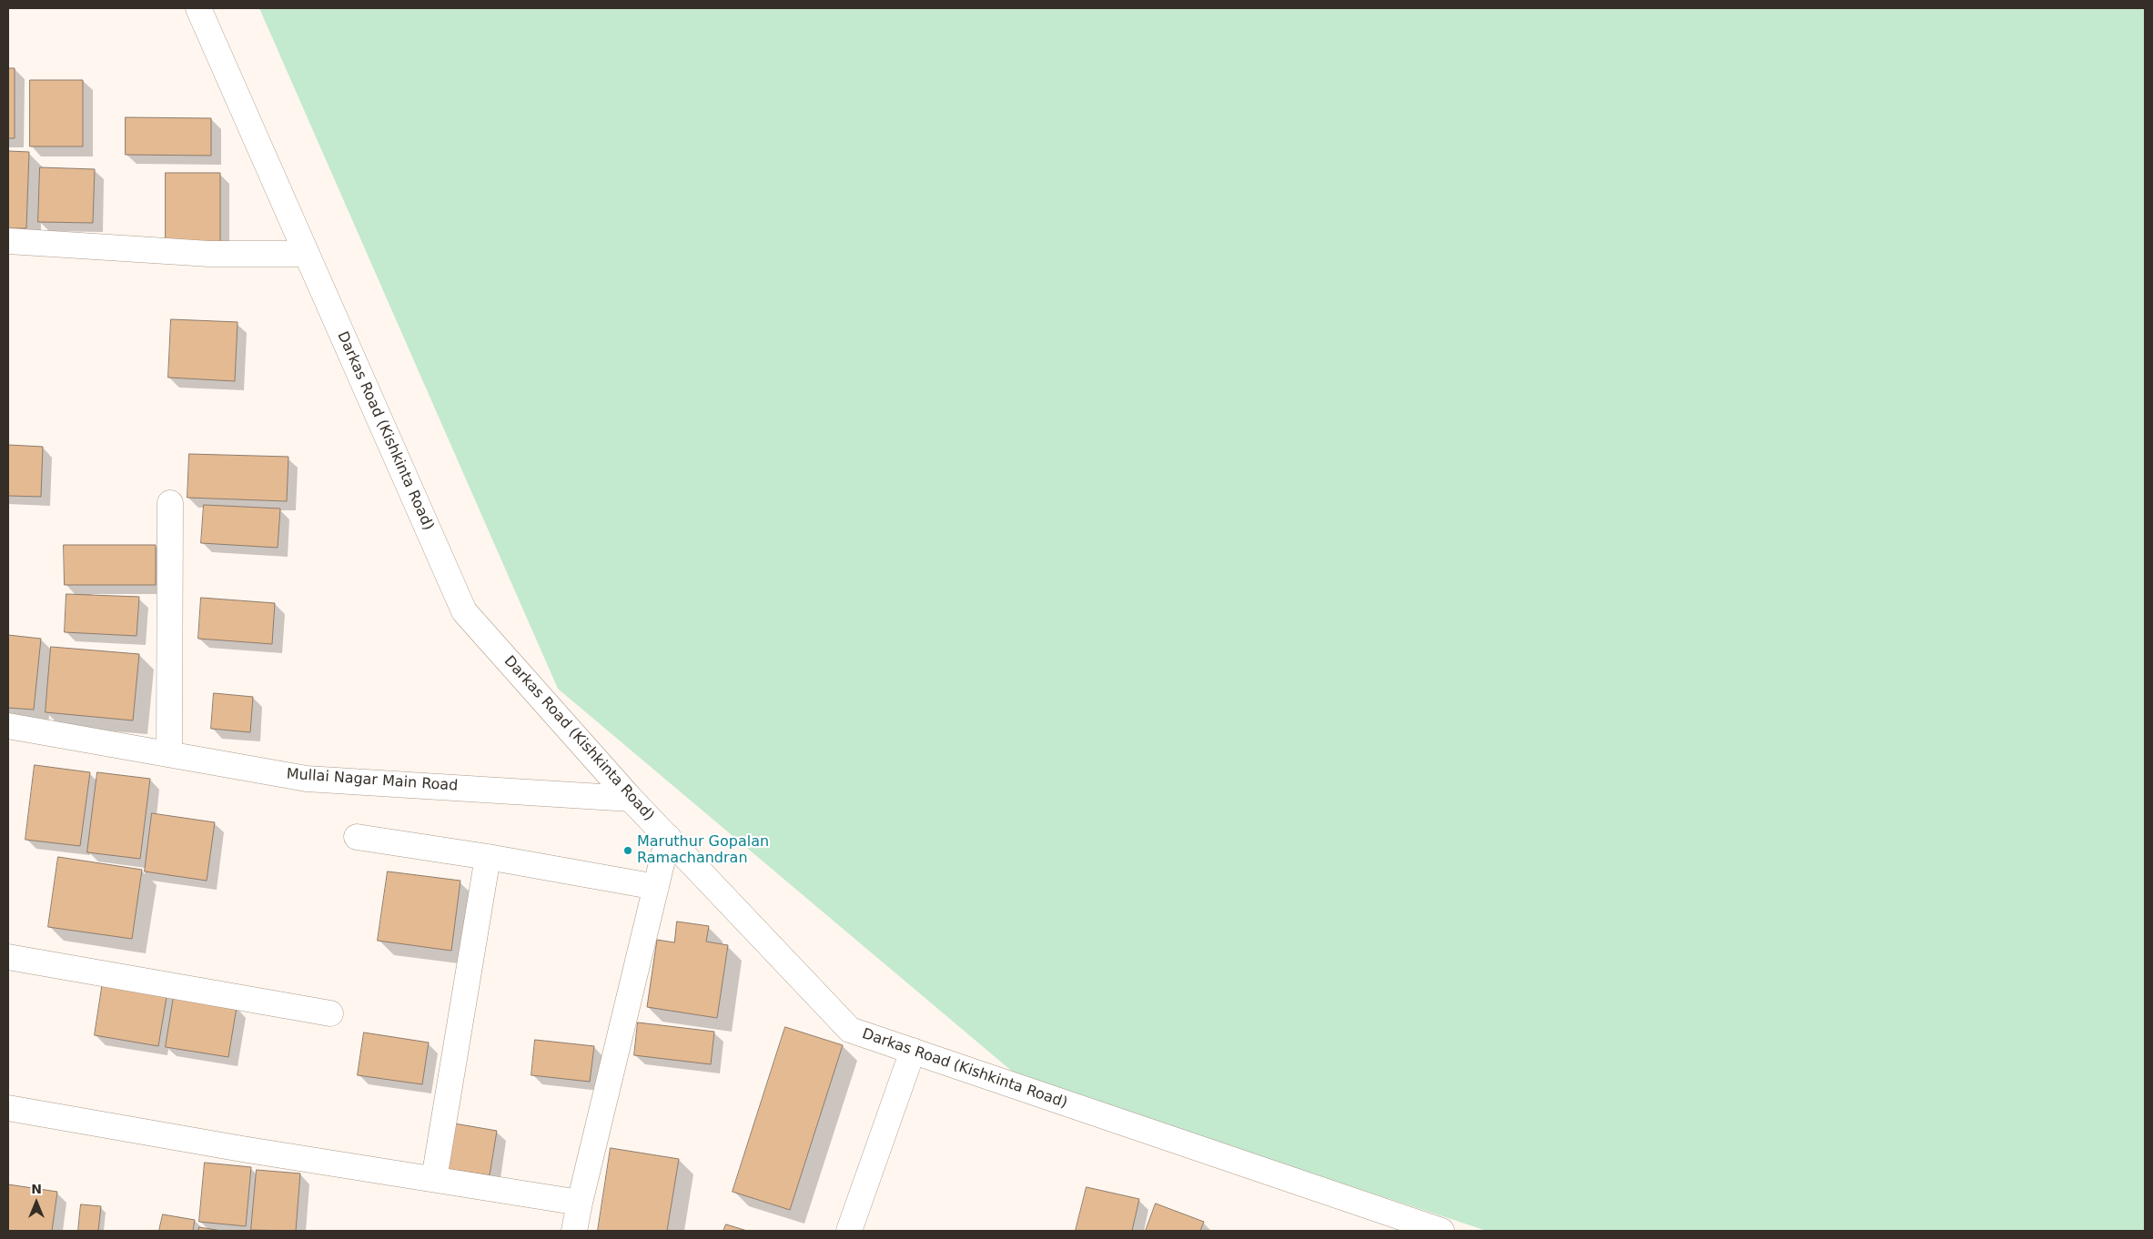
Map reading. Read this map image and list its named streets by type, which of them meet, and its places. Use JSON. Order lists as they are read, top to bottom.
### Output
{
  "streets": {
    "street": ["Darkas Road (Kishkinta Road)", "Mullai Nagar Main Road"]
  },
  "crossings": [
    ["Darkas Road (Kishkinta Road)", "Mullai Nagar Main Road"]
  ],
  "places": ["Maruthur Gopalan Ramachandran"],
  "north": "top"
}
